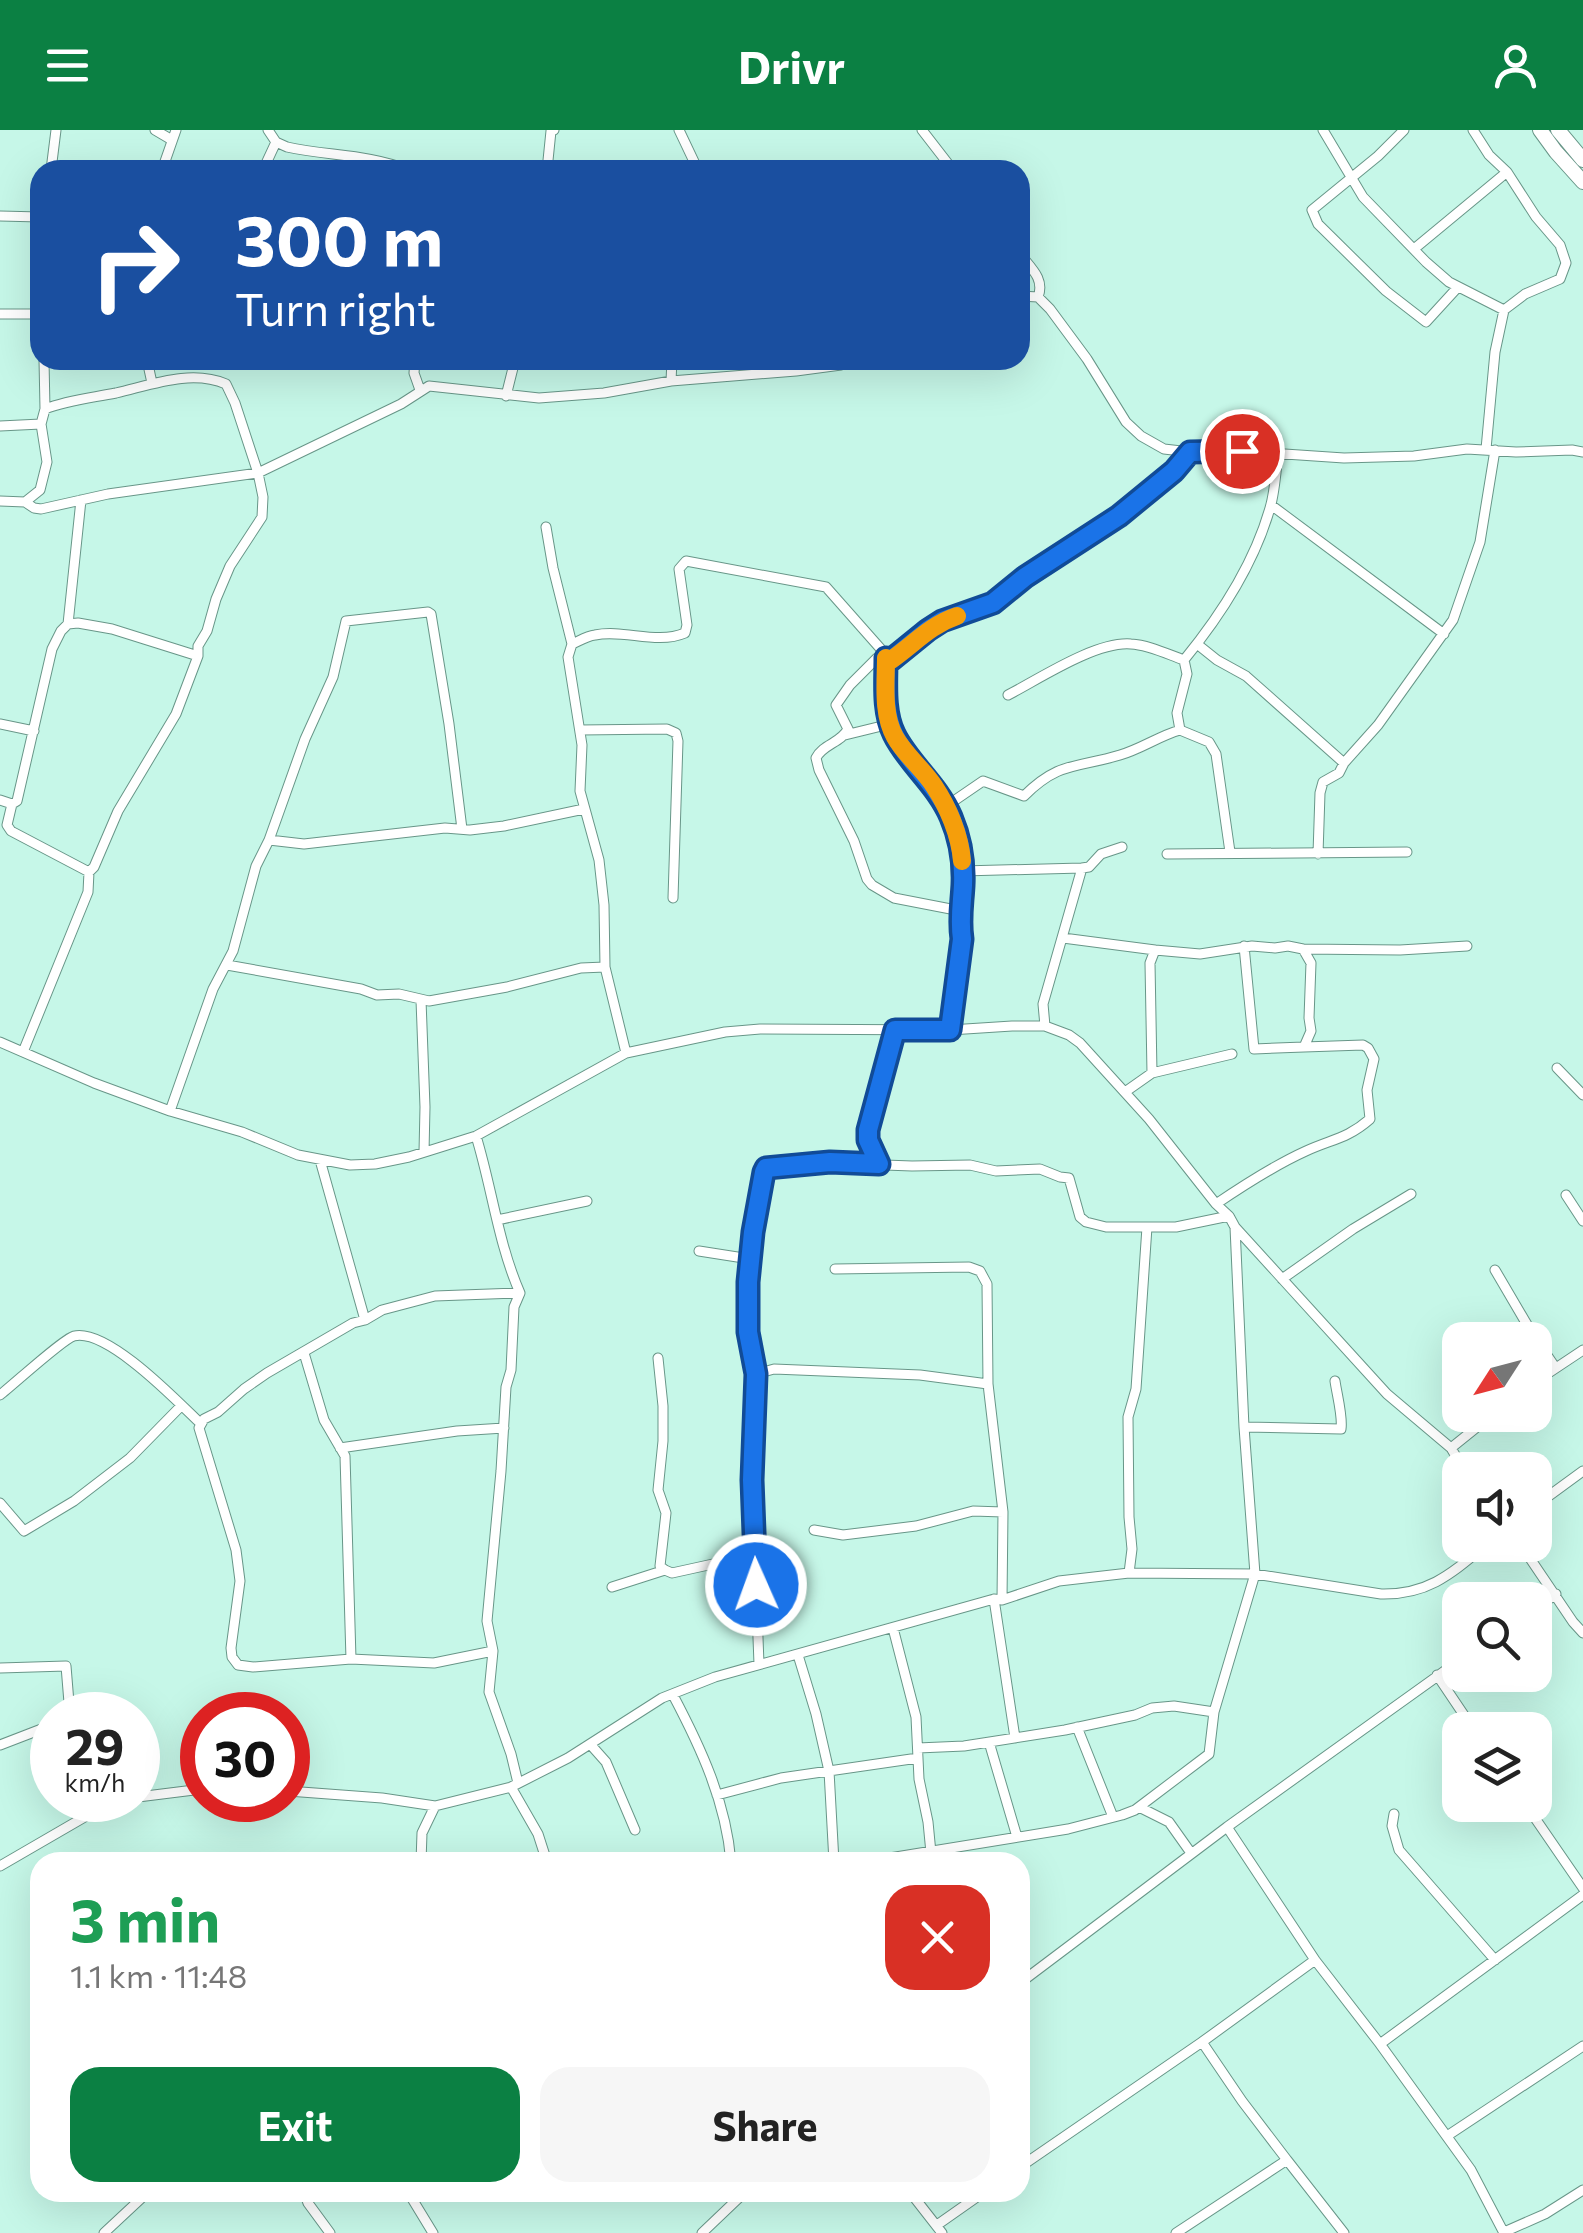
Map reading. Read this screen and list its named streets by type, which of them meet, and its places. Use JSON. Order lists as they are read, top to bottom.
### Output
{
  "north": "bottom left",
  "page": {
    "header": "Drivr",
    "turn": ["300 m", "Turn right"],
    "speed": "29 km/h",
    "limit": "30",
    "heading": ["3 min", "1.1 km · 11:48"],
    "buttons": ["Exit", "Share"]
  }
}
